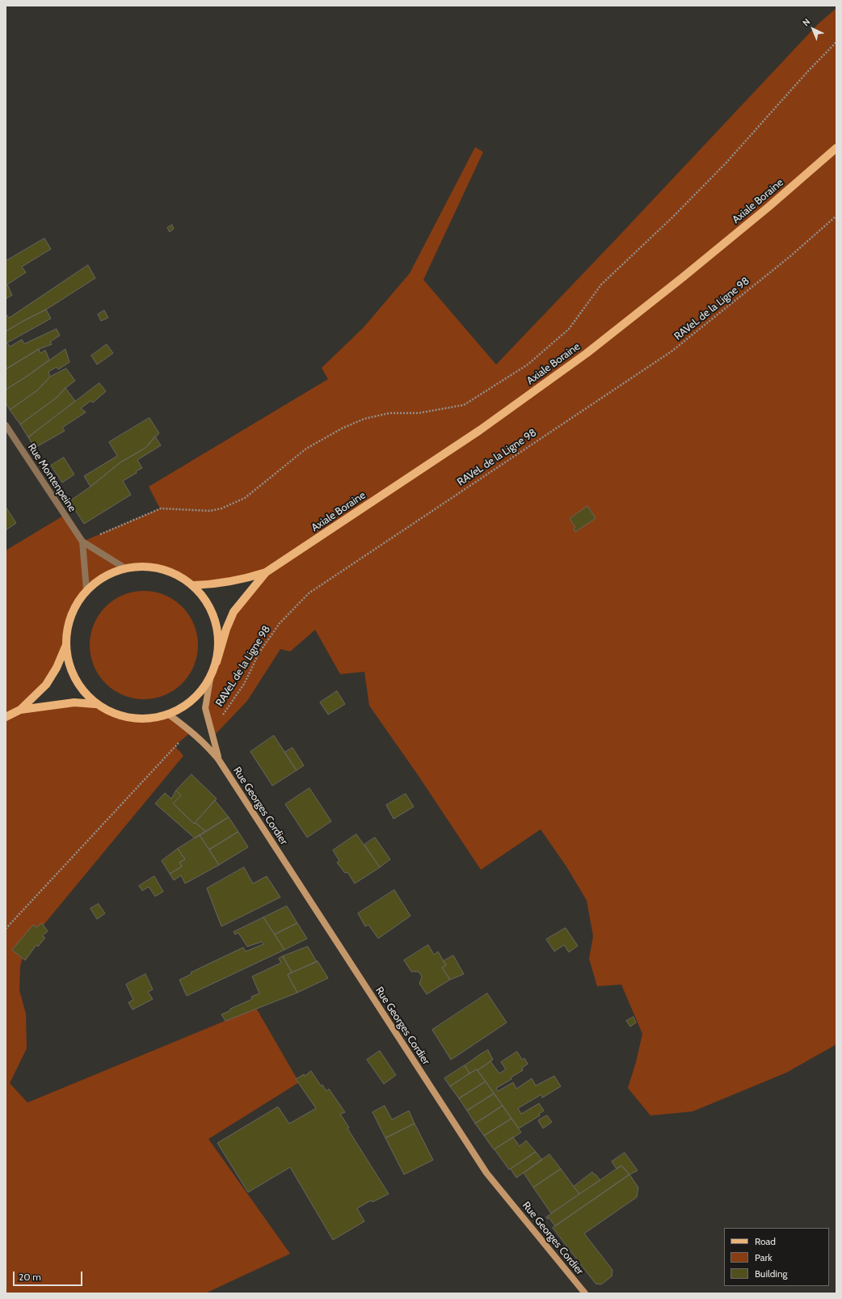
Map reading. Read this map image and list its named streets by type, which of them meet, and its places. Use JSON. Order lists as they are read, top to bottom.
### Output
{
  "streets": {
    "main road": ["Axiale Boraine"],
    "street": ["Rue Montenpeine", "Rue Georges Cordier"],
    "path": ["RAVeL de la Ligne 98"]
  },
  "crossings": [
    ["RAVeL de la Ligne 98", "Rue Georges Cordier"]
  ],
  "legend": ["Road", "Park", "Building"],
  "scale_bar": "20 m",
  "north": "top left"
}
